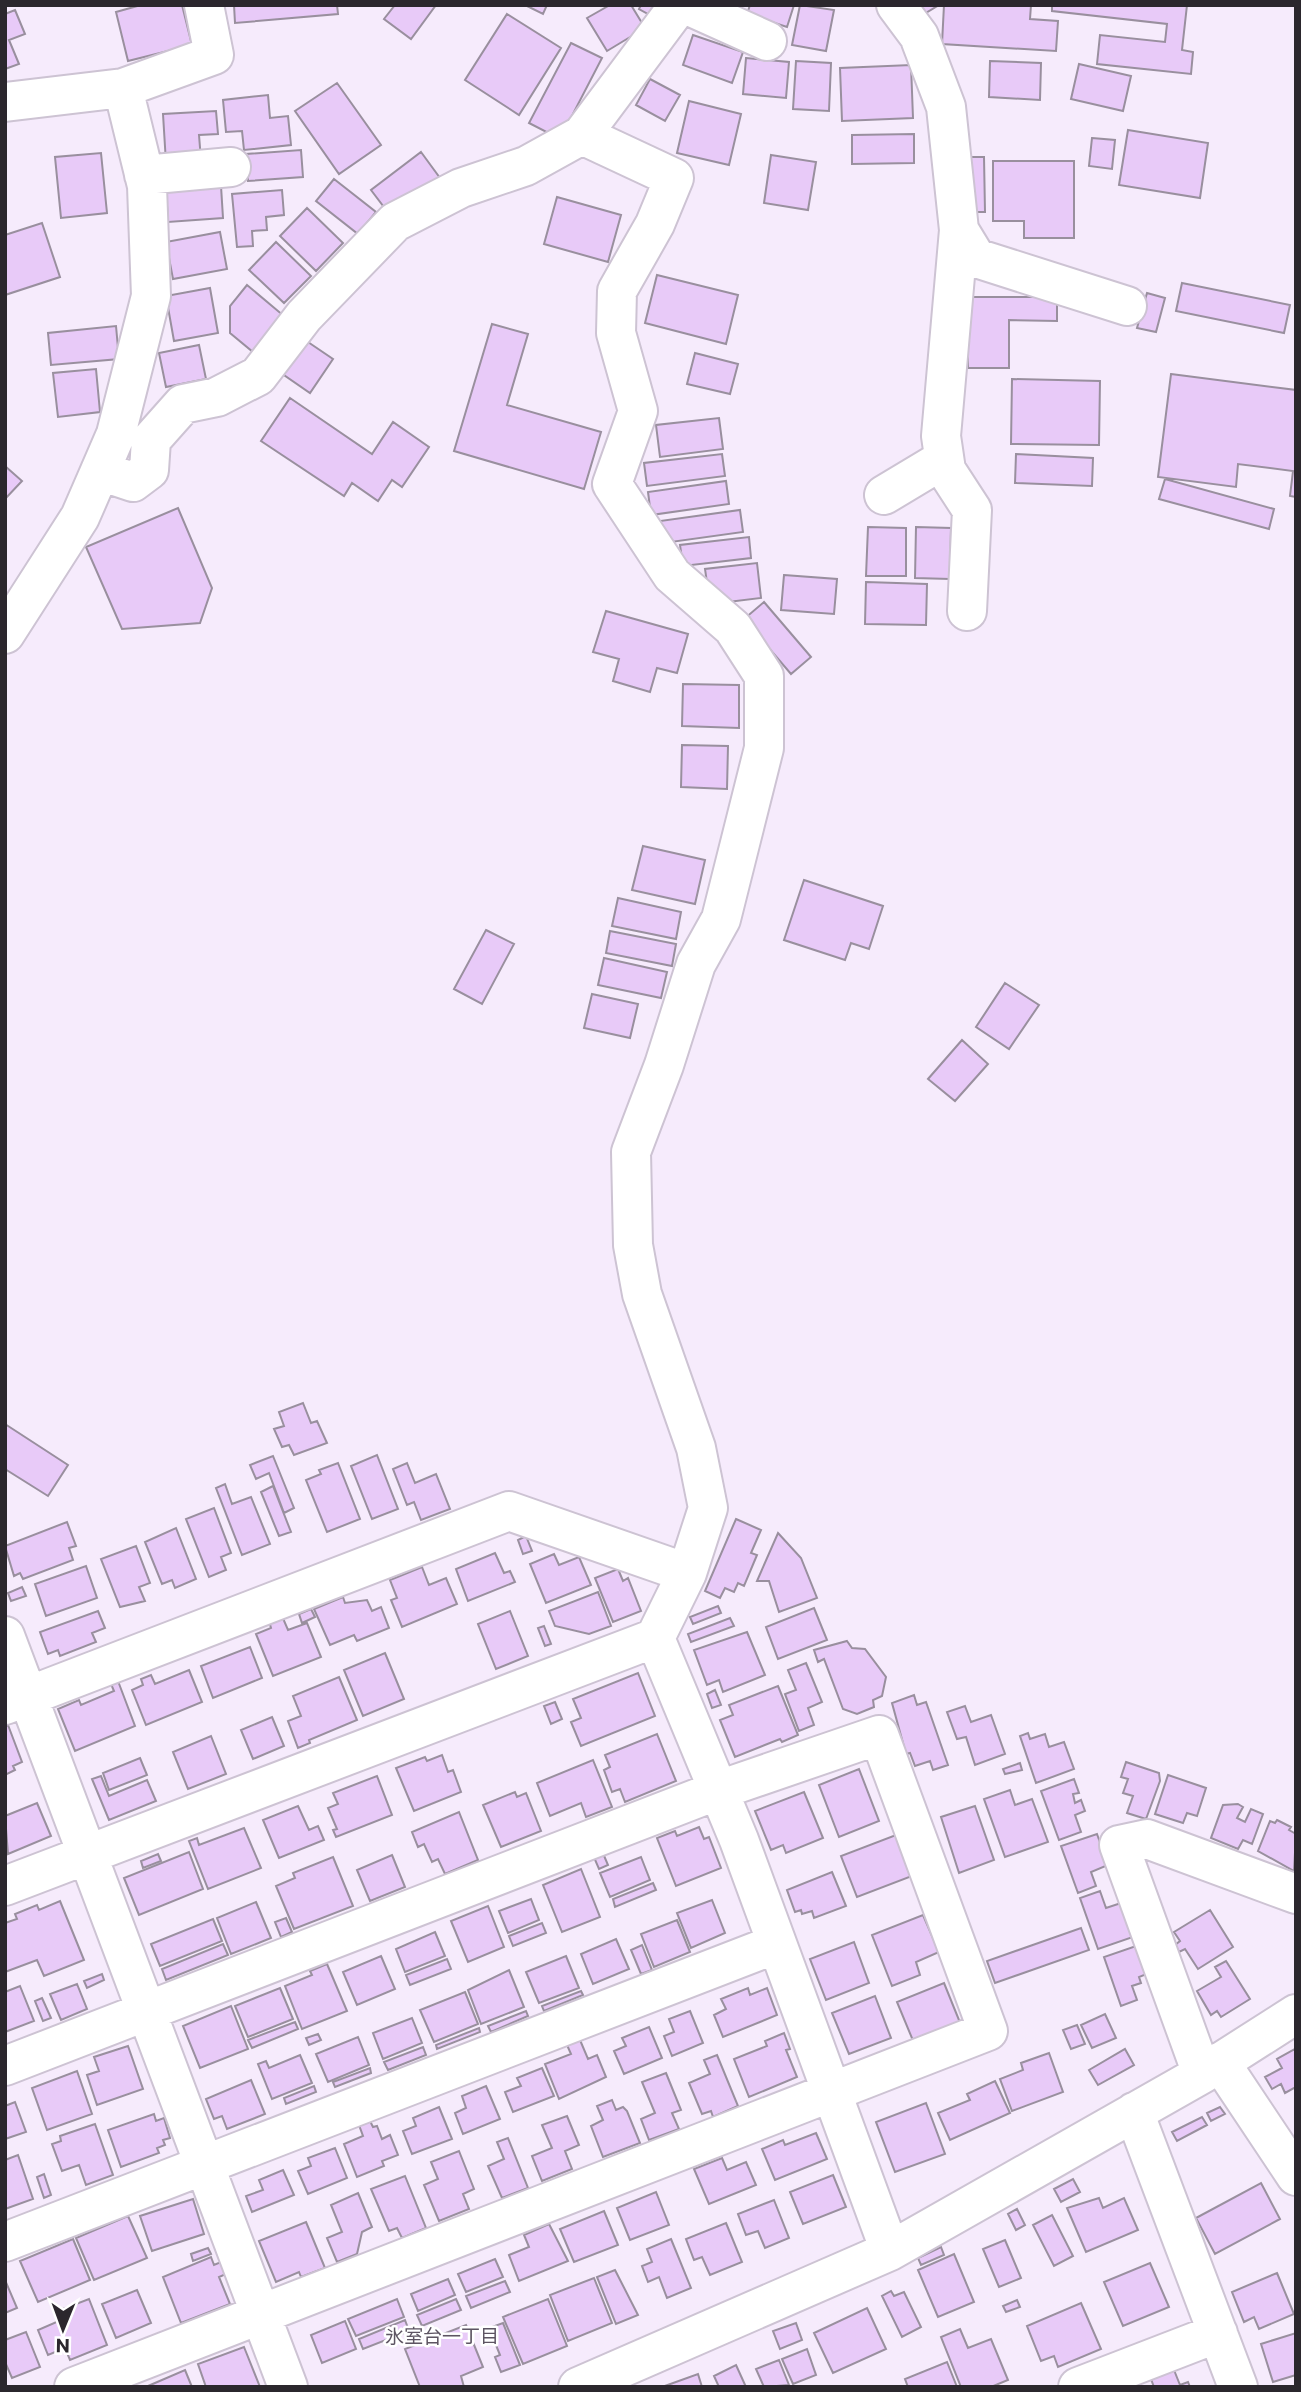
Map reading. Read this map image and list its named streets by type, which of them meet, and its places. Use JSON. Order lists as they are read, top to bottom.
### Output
{
  "districts": ["氷室台一丁目"],
  "north": "bottom"
}
